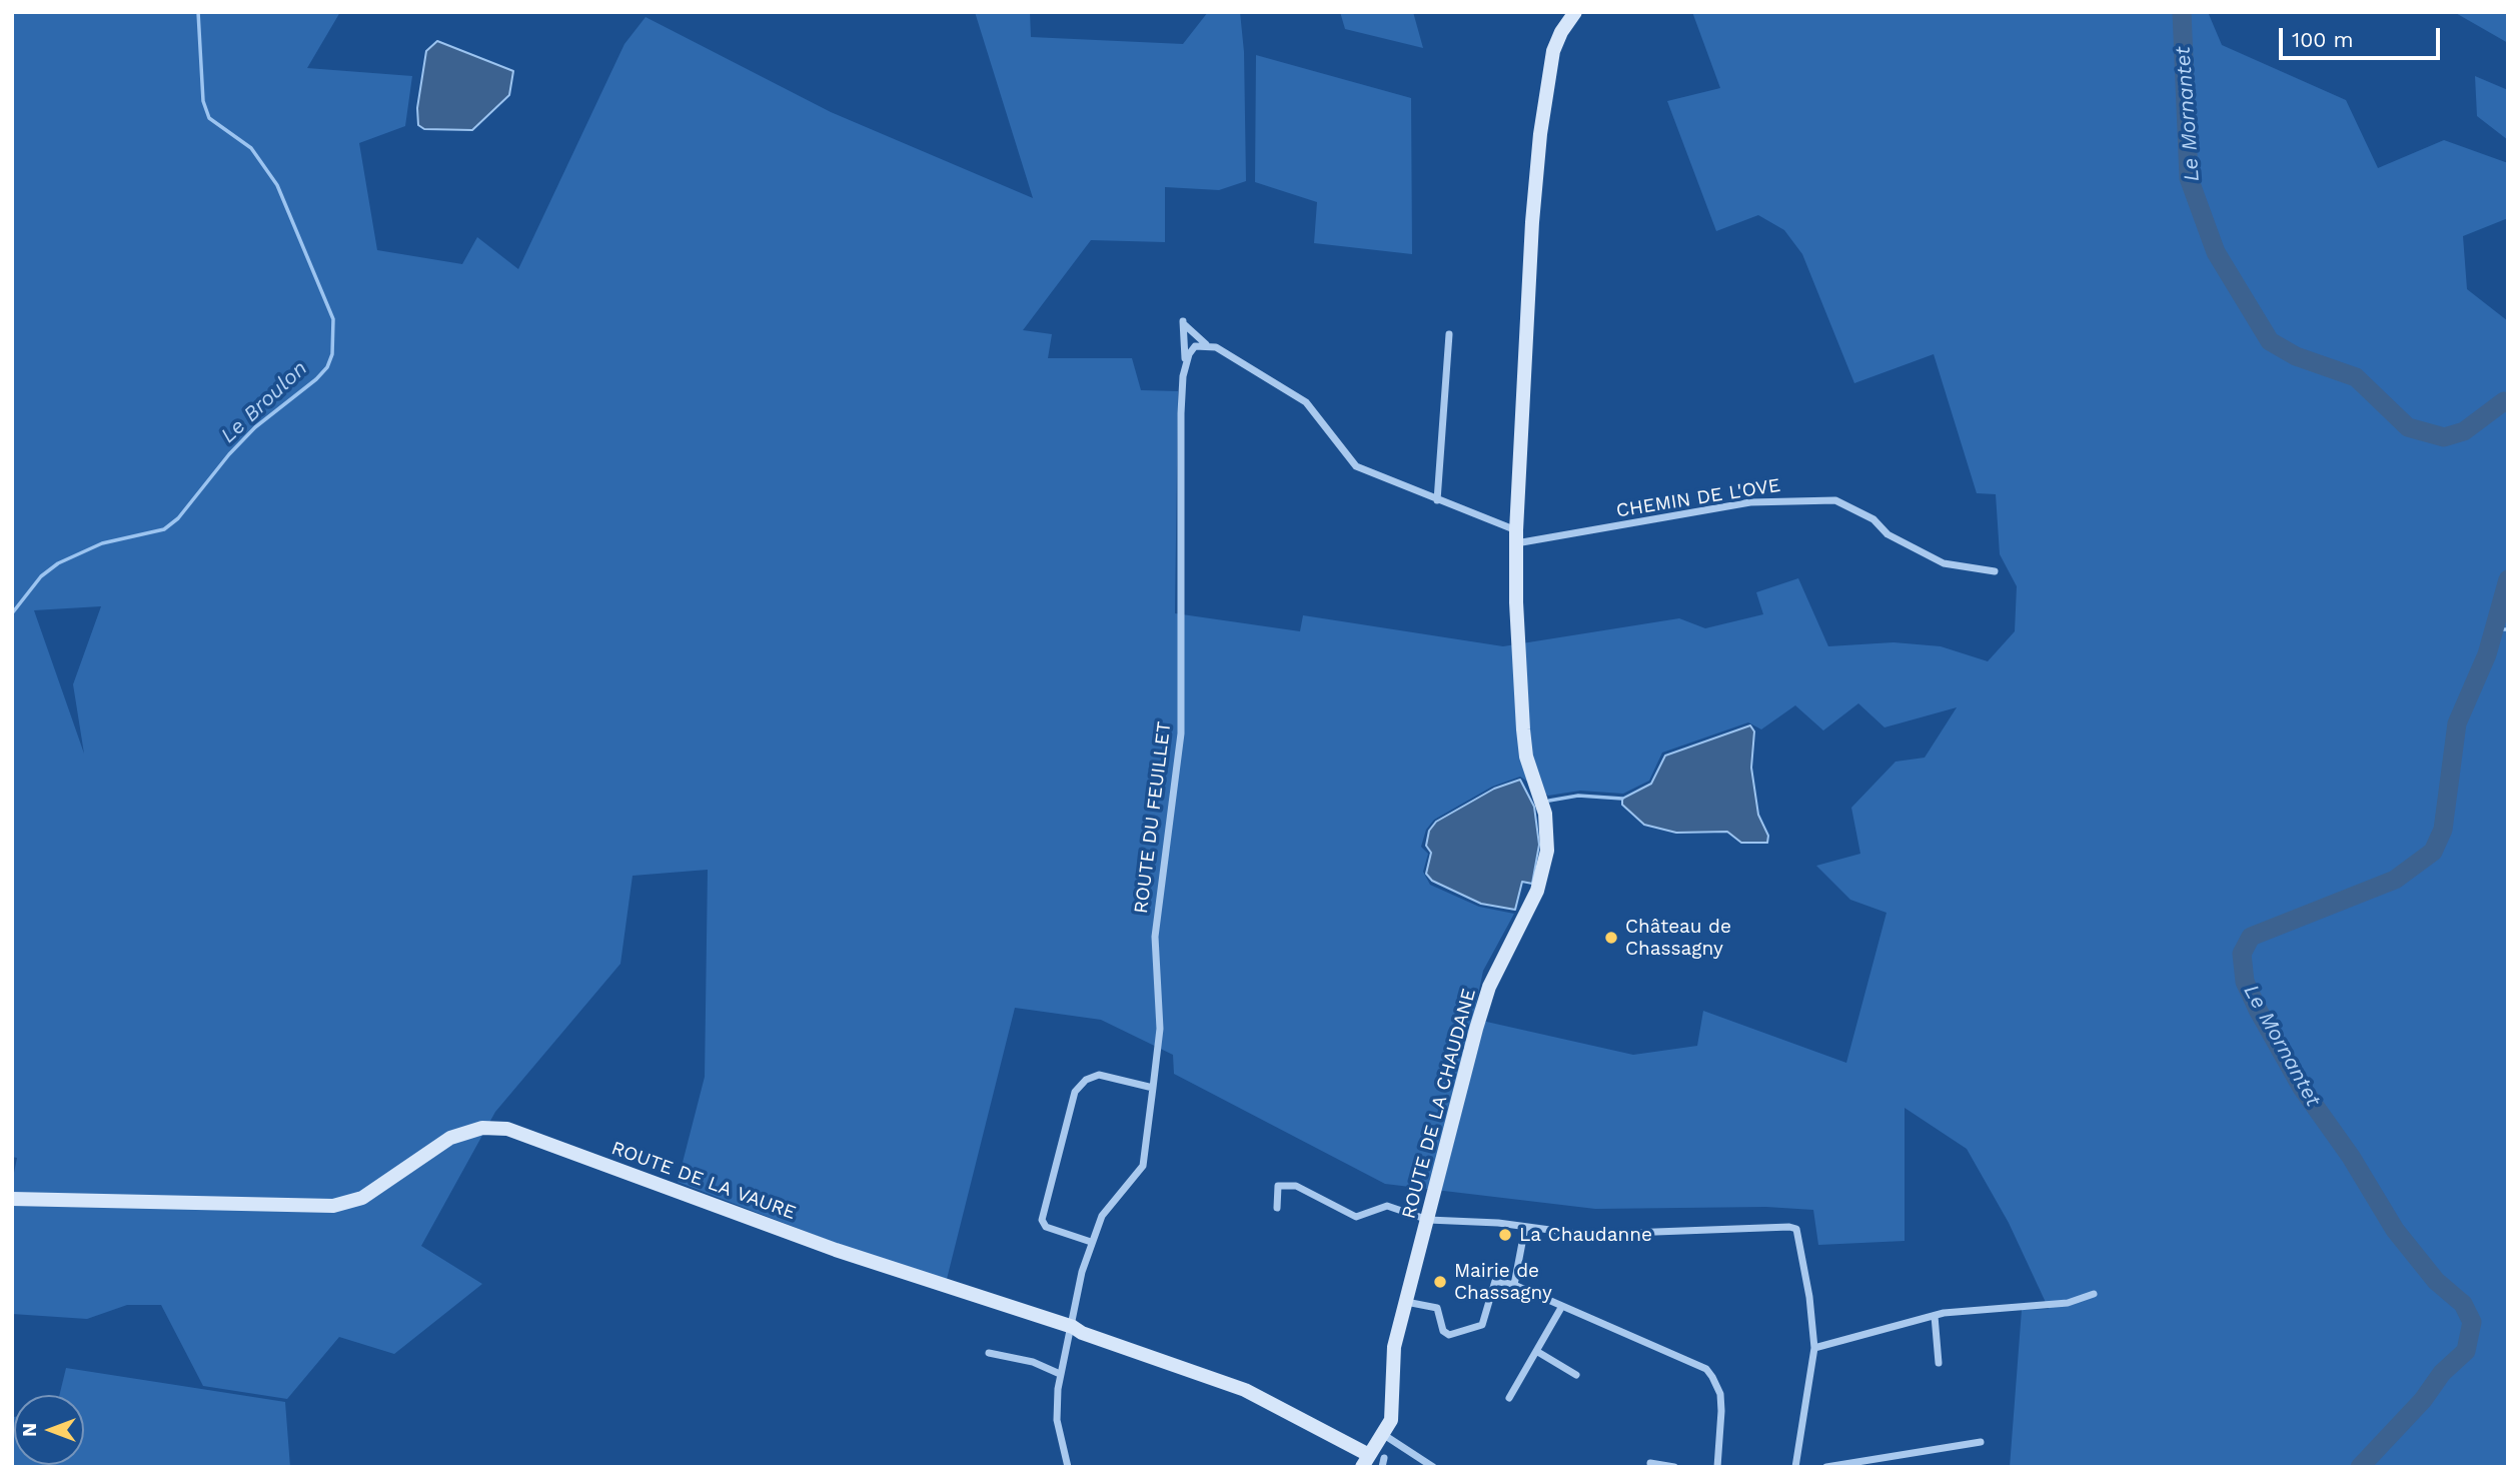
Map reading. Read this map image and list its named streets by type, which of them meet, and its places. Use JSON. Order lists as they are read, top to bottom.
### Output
{
  "streets": {
    "street": [
      "CHEMIN DE L'OVE",
      "ROUTE DU FEUILLET",
      "ROUTE DE LA CHAUDANE",
      "ROUTE DE LA VAURE"
    ]
  },
  "crossings": [
    ["CHEMIN DE L'OVE", "ROUTE DE LA CHAUDANE"],
    ["ROUTE DU FEUILLET", "ROUTE DE LA VAURE"],
    ["ROUTE DE LA CHAUDANE", "ROUTE DE LA VAURE"]
  ],
  "water": ["Le Mornantet", "Le Broulon"],
  "places": ["Château de Chassagny", "La Chaudanne", "Mairie de Chassagny"],
  "scale_bar": "100 m",
  "north": "left"
}
